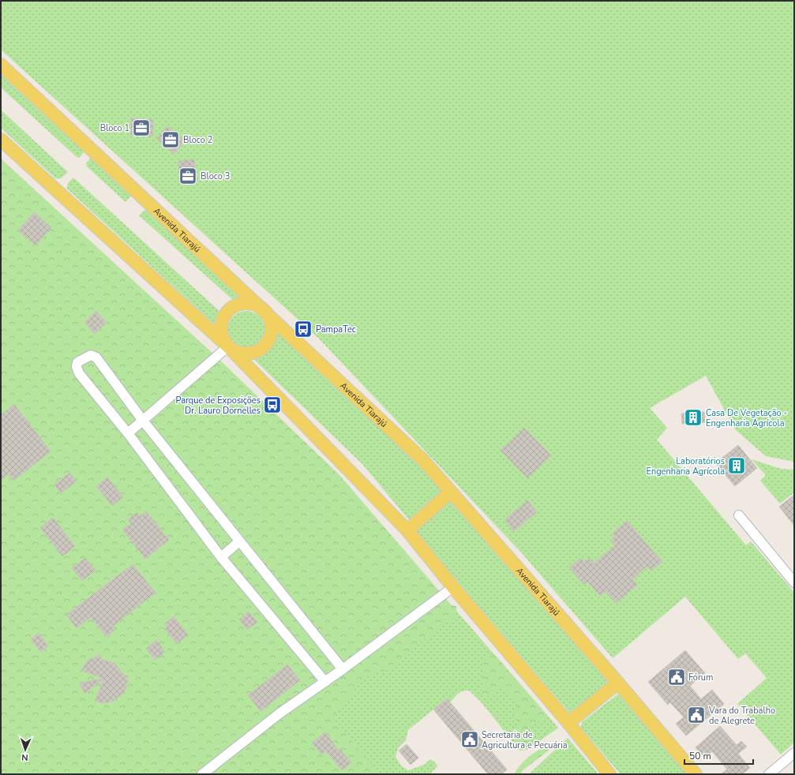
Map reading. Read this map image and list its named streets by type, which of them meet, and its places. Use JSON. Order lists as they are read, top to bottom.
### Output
{
  "streets": {
    "main road": ["Avenida Tiarajú"]
  },
  "places": {
    "office": ["Bloco 1", "Bloco 2", "Bloco 3"],
    "bus stop": ["PampaTec", "Parque de Exposições Dr. Lauro Dornelles"],
    "building": ["Casa De Vegetação - Engenharia Agrícola", "Laboratórios Engenharia Agrícola"],
    "public building": ["Fórum", "Vara do Trabalho de Alegrete", "Secretaria de Agricultura e Pecuária"]
  },
  "scale_bar": "50 m",
  "north": "bottom"
}
